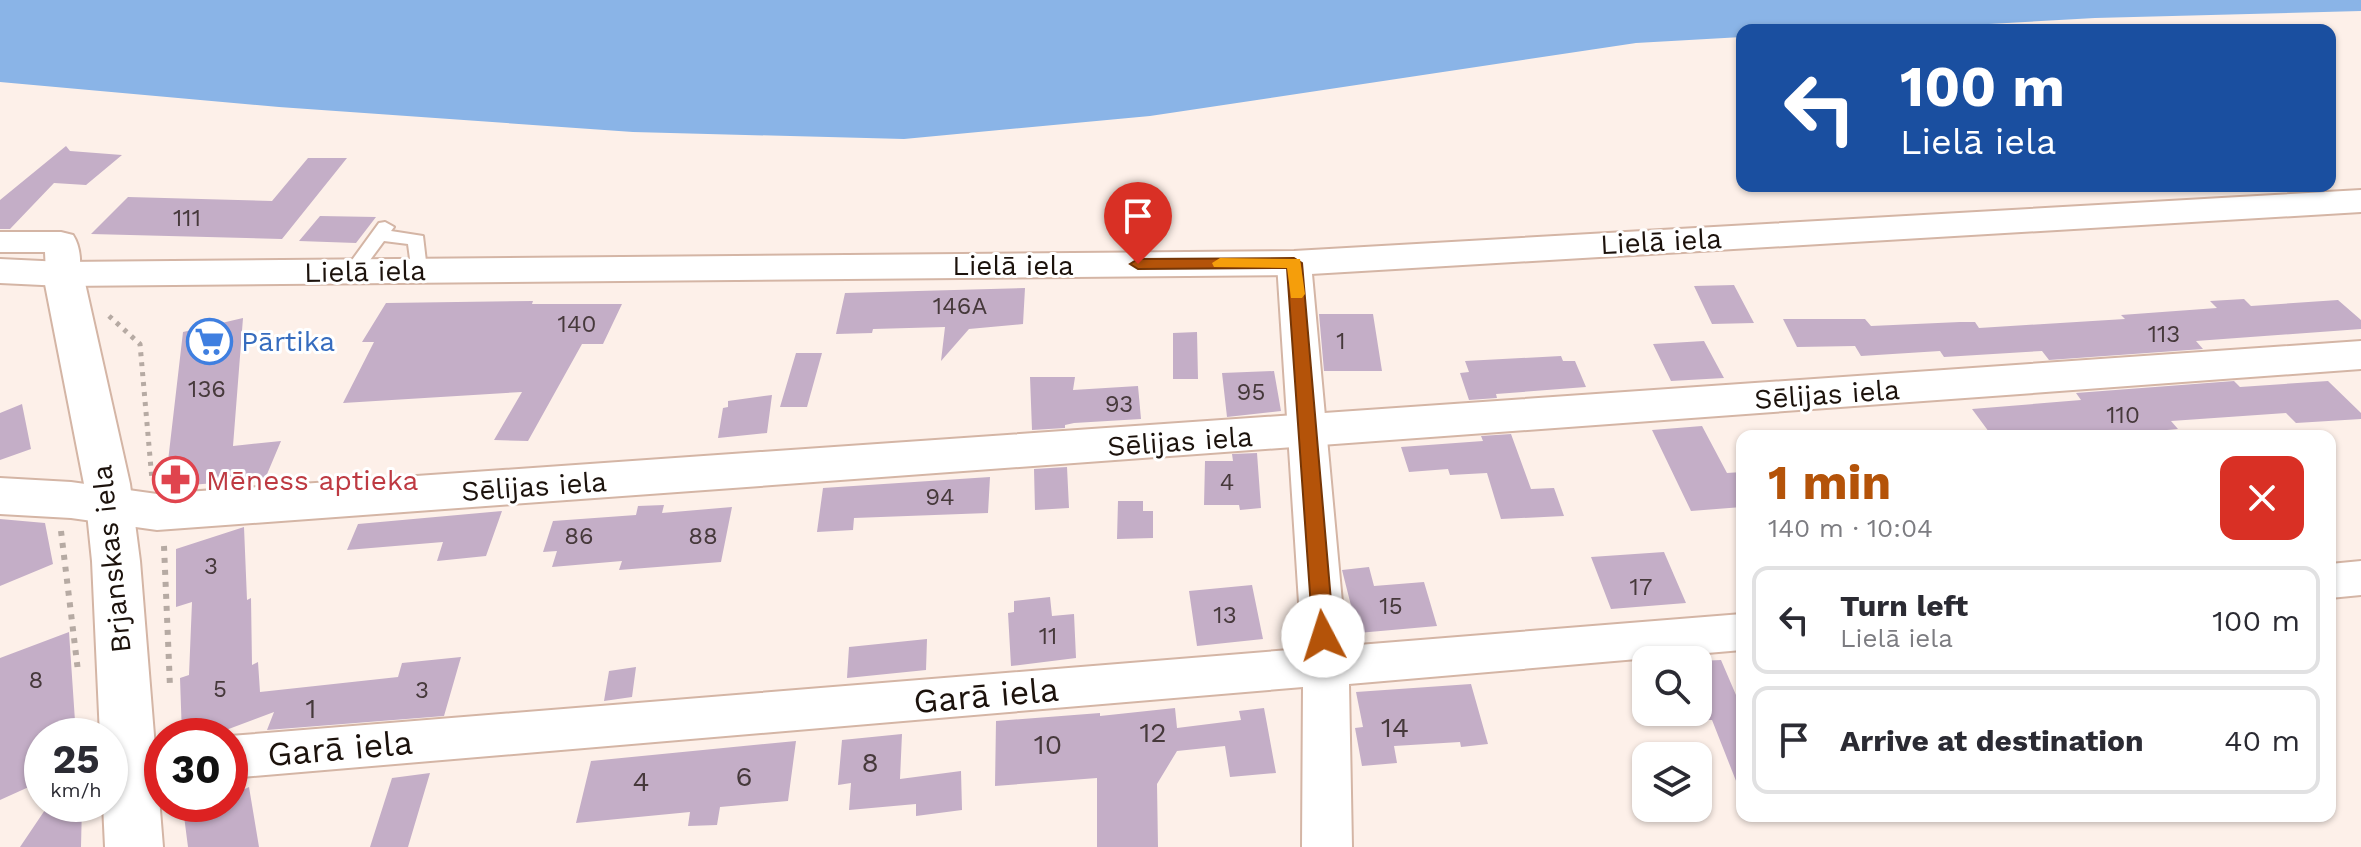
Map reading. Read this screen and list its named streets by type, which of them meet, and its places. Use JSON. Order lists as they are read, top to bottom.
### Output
{
  "streets": {
    "main road": ["Lielā iela", "Sēlijas iela", "Brjanskas iela"],
    "street": ["Garā iela"]
  },
  "crossings": [
    ["Lielā iela", "Brjanskas iela"],
    ["Sēlijas iela", "Brjanskas iela"]
  ],
  "places": {
    "supermarket": ["Pārtika"],
    "pharmacy": ["Mēness aptieka"]
  },
  "house_numbers": [
    "111",
    "146A",
    "140",
    "113",
    "1",
    "136",
    "95",
    "93",
    "110",
    "4",
    "94",
    "86",
    "88",
    "3",
    "17",
    "15",
    "13",
    "11",
    "8",
    "5",
    "3",
    "1",
    "14",
    "12",
    "10",
    "8",
    "6",
    "4"
  ],
  "page": {
    "turn": ["100 m", "Lielā iela"],
    "heading": ["1 min", "140 m · 10:04"],
    "list": [
      {
        "name": "Turn left",
        "note": "Lielā iela",
        "value": "100 m"
      },
      {
        "name": "Arrive at destination",
        "value": "40 m"
      }
    ],
    "speed": "25 km/h",
    "limit": "30"
  }
}
